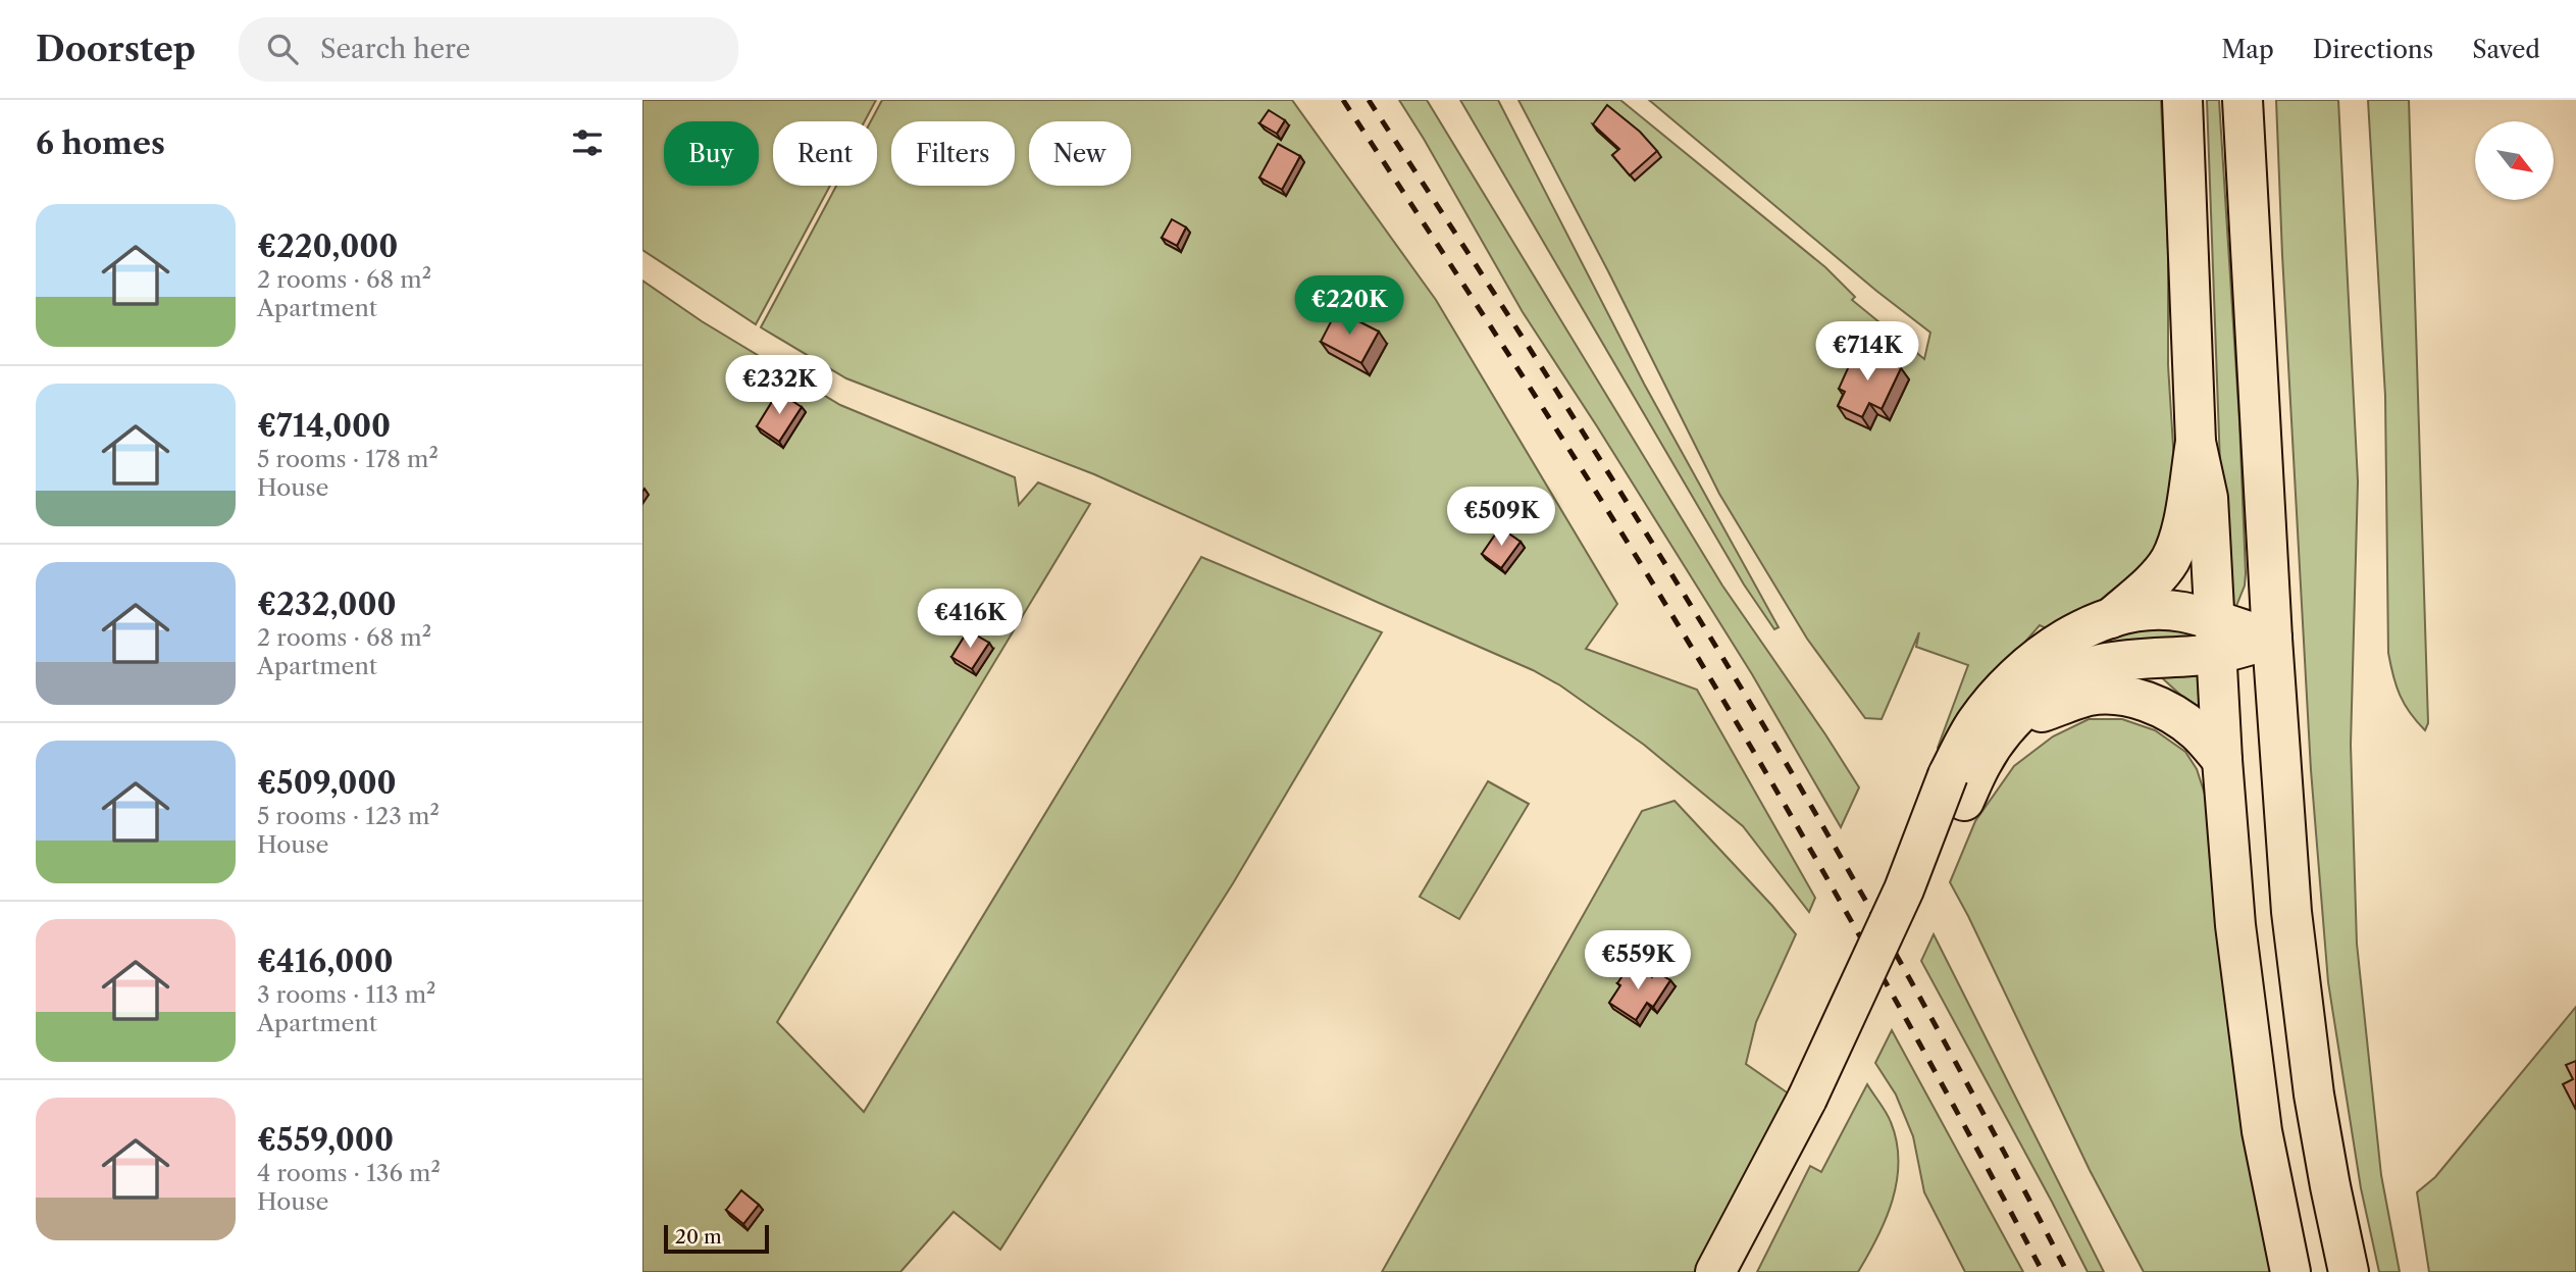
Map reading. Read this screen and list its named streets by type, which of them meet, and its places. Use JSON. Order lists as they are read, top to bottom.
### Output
{
  "scale_bar": "20 m",
  "north": "bottom right",
  "page": {
    "header": "Doorstep",
    "search": "Search here",
    "nav": ["Map", "Directions", "Saved"],
    "heading": "6 homes",
    "chip": [
      "Buy",
      "Rent",
      "Filters",
      "New"
    ],
    "list": [
      {
        "name": "€220,000",
        "note": "2 rooms · 68 m² · Apartment"
      },
      {
        "name": "€714,000",
        "note": "5 rooms · 178 m² · House"
      },
      {
        "name": "€232,000",
        "note": "2 rooms · 68 m² · Apartment"
      },
      {
        "name": "€509,000",
        "note": "5 rooms · 123 m² · House"
      },
      {
        "name": "€416,000",
        "note": "3 rooms · 113 m² · Apartment"
      },
      {
        "name": "€559,000",
        "note": "4 rooms · 136 m² · House"
      }
    ],
    "price": [
      "€220K",
      "€714K",
      "€232K",
      "€509K",
      "€416K",
      "€559K"
    ],
    "scale": "20 m"
  }
}
